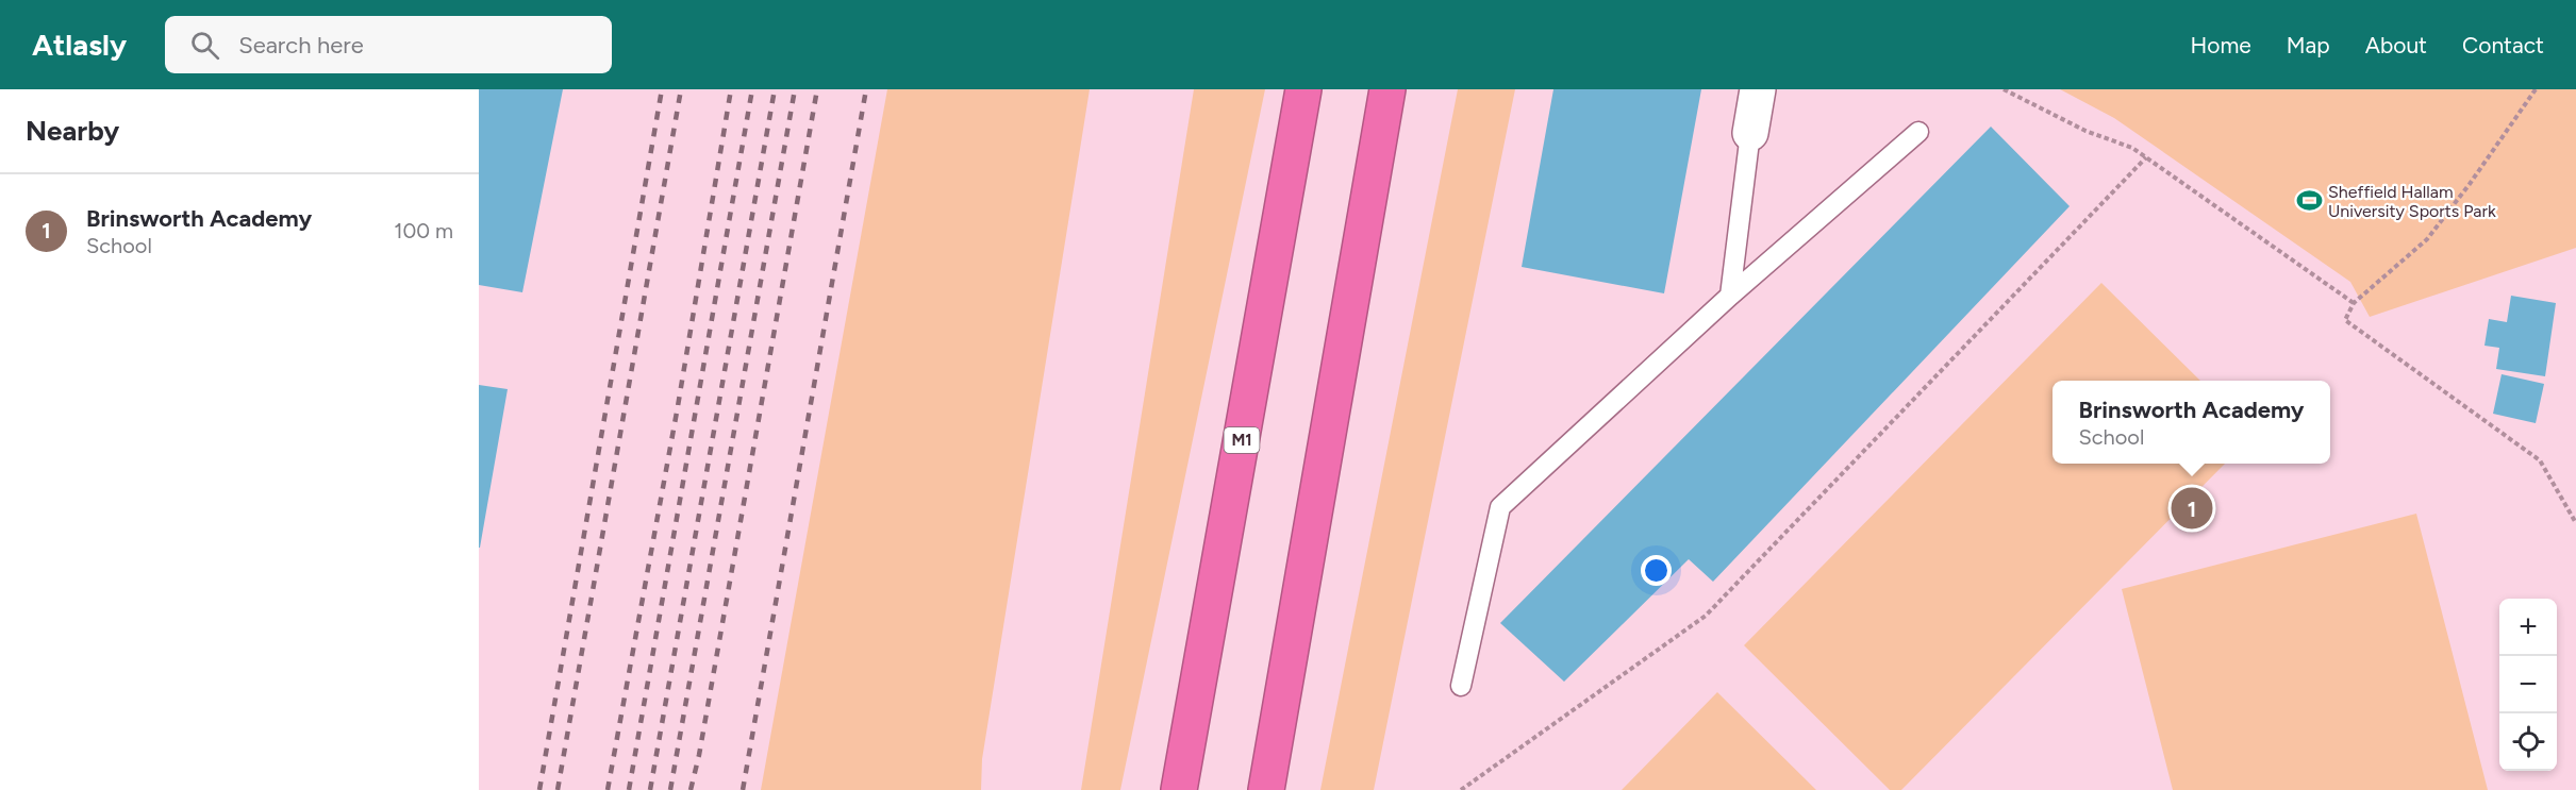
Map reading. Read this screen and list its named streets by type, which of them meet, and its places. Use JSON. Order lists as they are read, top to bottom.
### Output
{
  "streets": {
    "highway": ["M1"]
  },
  "places": {
    "sports": ["Sheffield Hallam University Sports Park"]
  },
  "page": {
    "header": "Atlasly",
    "search": "Search here",
    "nav": [
      "Home",
      "Map",
      "About",
      "Contact"
    ],
    "heading": "Nearby",
    "list": [
      {
        "mark": "1",
        "name": "Brinsworth Academy",
        "note": "School",
        "value": "100 m"
      }
    ],
    "popup": ["Brinsworth Academy", "School"],
    "pins": "1",
    "map_buttons": ["+", "−"]
  }
}
